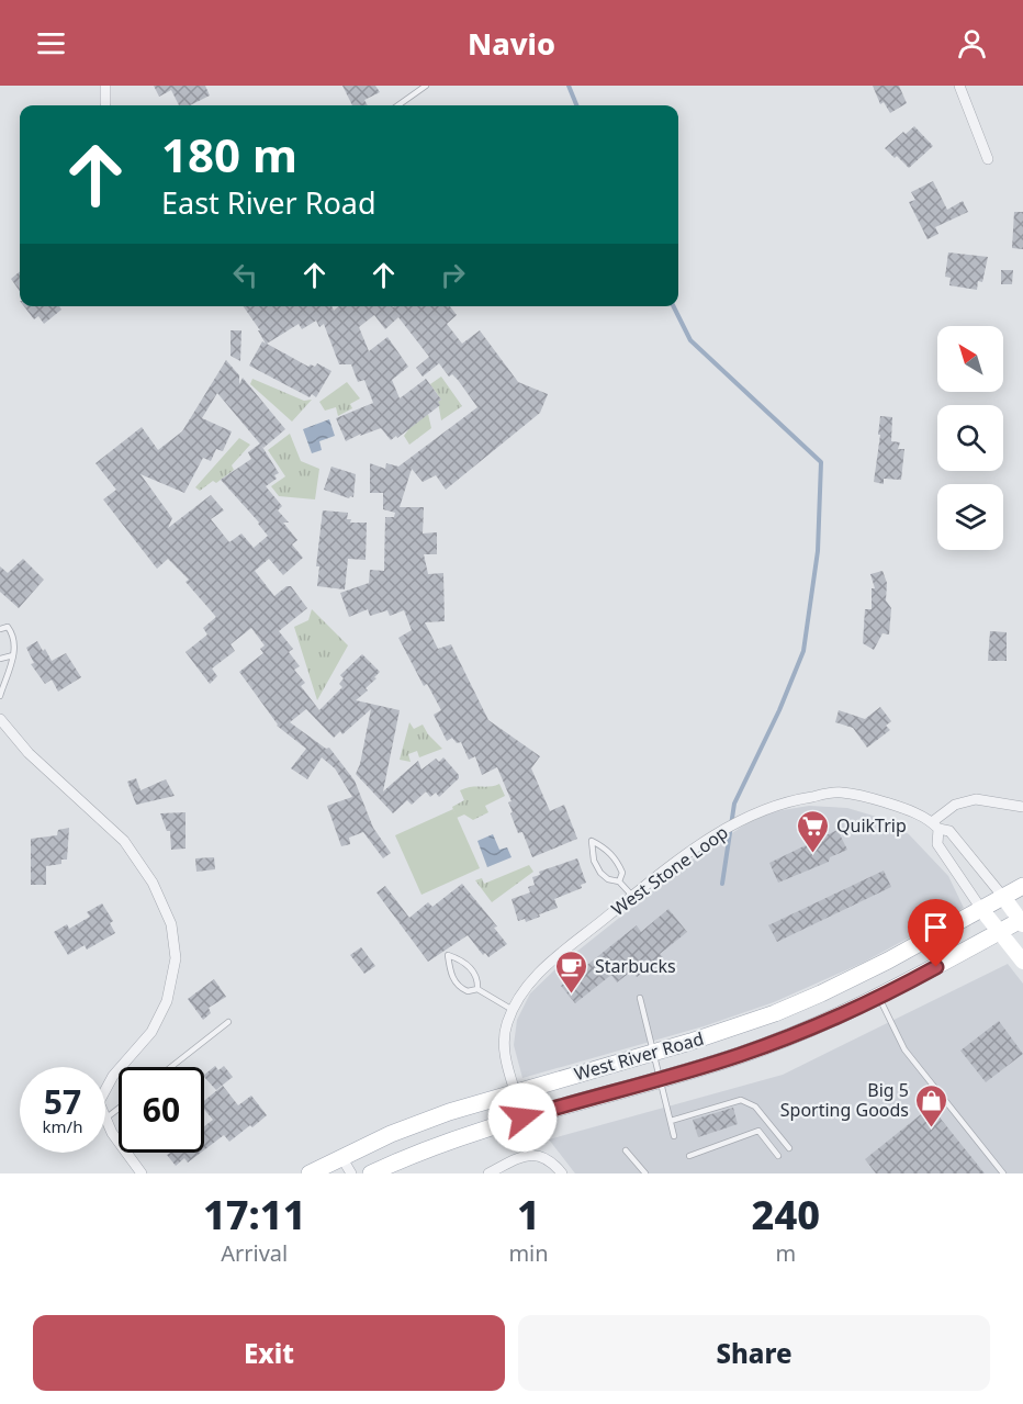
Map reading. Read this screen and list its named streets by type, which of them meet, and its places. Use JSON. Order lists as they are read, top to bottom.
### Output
{
  "streets": {
    "main road": ["West River Road"],
    "street": ["West Stone Loop"]
  },
  "crossings": [
    ["West Stone Loop", "West River Road"]
  ],
  "places": {
    "supermarket": ["QuikTrip"],
    "cafe": ["Starbucks"],
    "shop": ["Big 5 Sporting Goods"]
  },
  "north": "top left",
  "page": {
    "header": "Navio",
    "turn": ["180 m", "East River Road"],
    "speed": "57 km/h",
    "limit": "60",
    "eta": [
      "17:11",
      "Arrival",
      "1",
      "min",
      "240",
      "m"
    ],
    "buttons": ["Exit", "Share"]
  }
}
